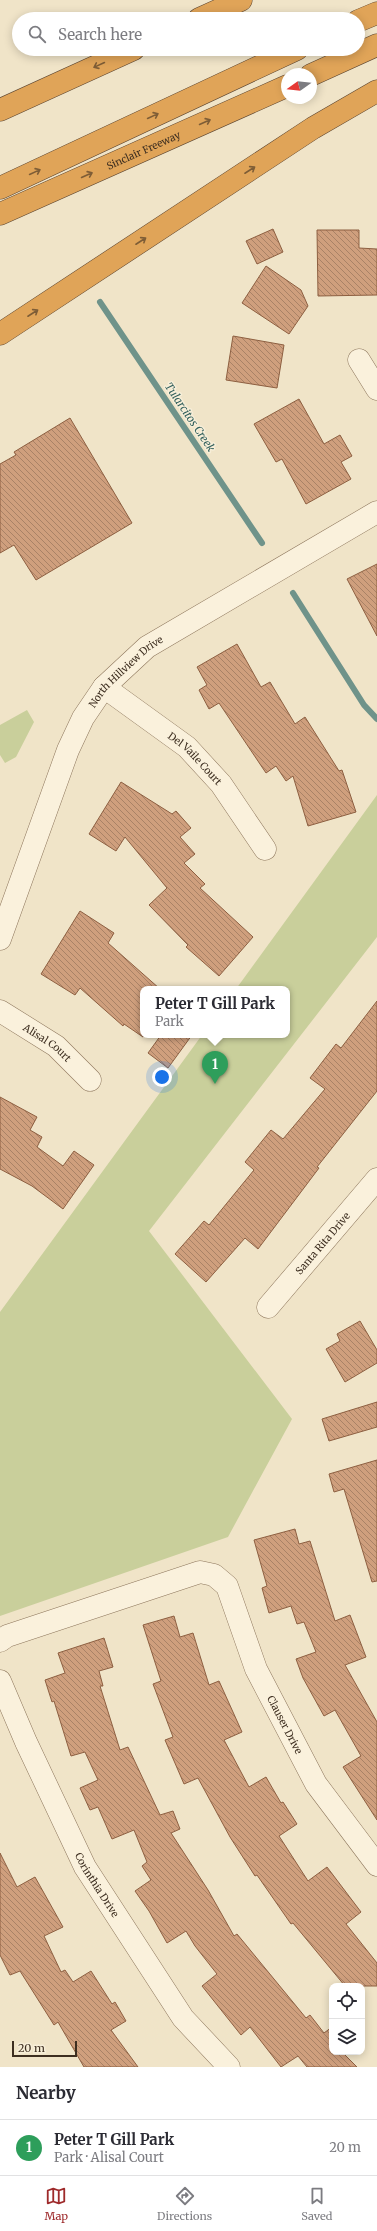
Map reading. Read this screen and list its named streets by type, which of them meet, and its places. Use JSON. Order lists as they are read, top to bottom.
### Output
{
  "streets": {
    "highway": ["Sinclair Freeway"],
    "street": [
      "North Hillview Drive",
      "Del Vaile Court",
      "Alisal Court",
      "Santa Rita Drive",
      "Clauser Drive",
      "Corinthia Drive"
    ]
  },
  "crossings": [
    ["North Hillview Drive", "Del Vaile Court"]
  ],
  "water": ["Tularcitos Creek"],
  "scale_bar": "20 m",
  "north": "left",
  "page": {
    "search": "Search here",
    "popup": ["Peter T Gill Park", "Park"],
    "pins": "1",
    "scale": "20 m",
    "heading": "Nearby",
    "list": [
      {
        "mark": "1",
        "name": "Peter T Gill Park",
        "note": "Park · Alisal Court",
        "value": "20 m"
      }
    ],
    "nav": ["Map", "Directions", "Saved"]
  }
}
